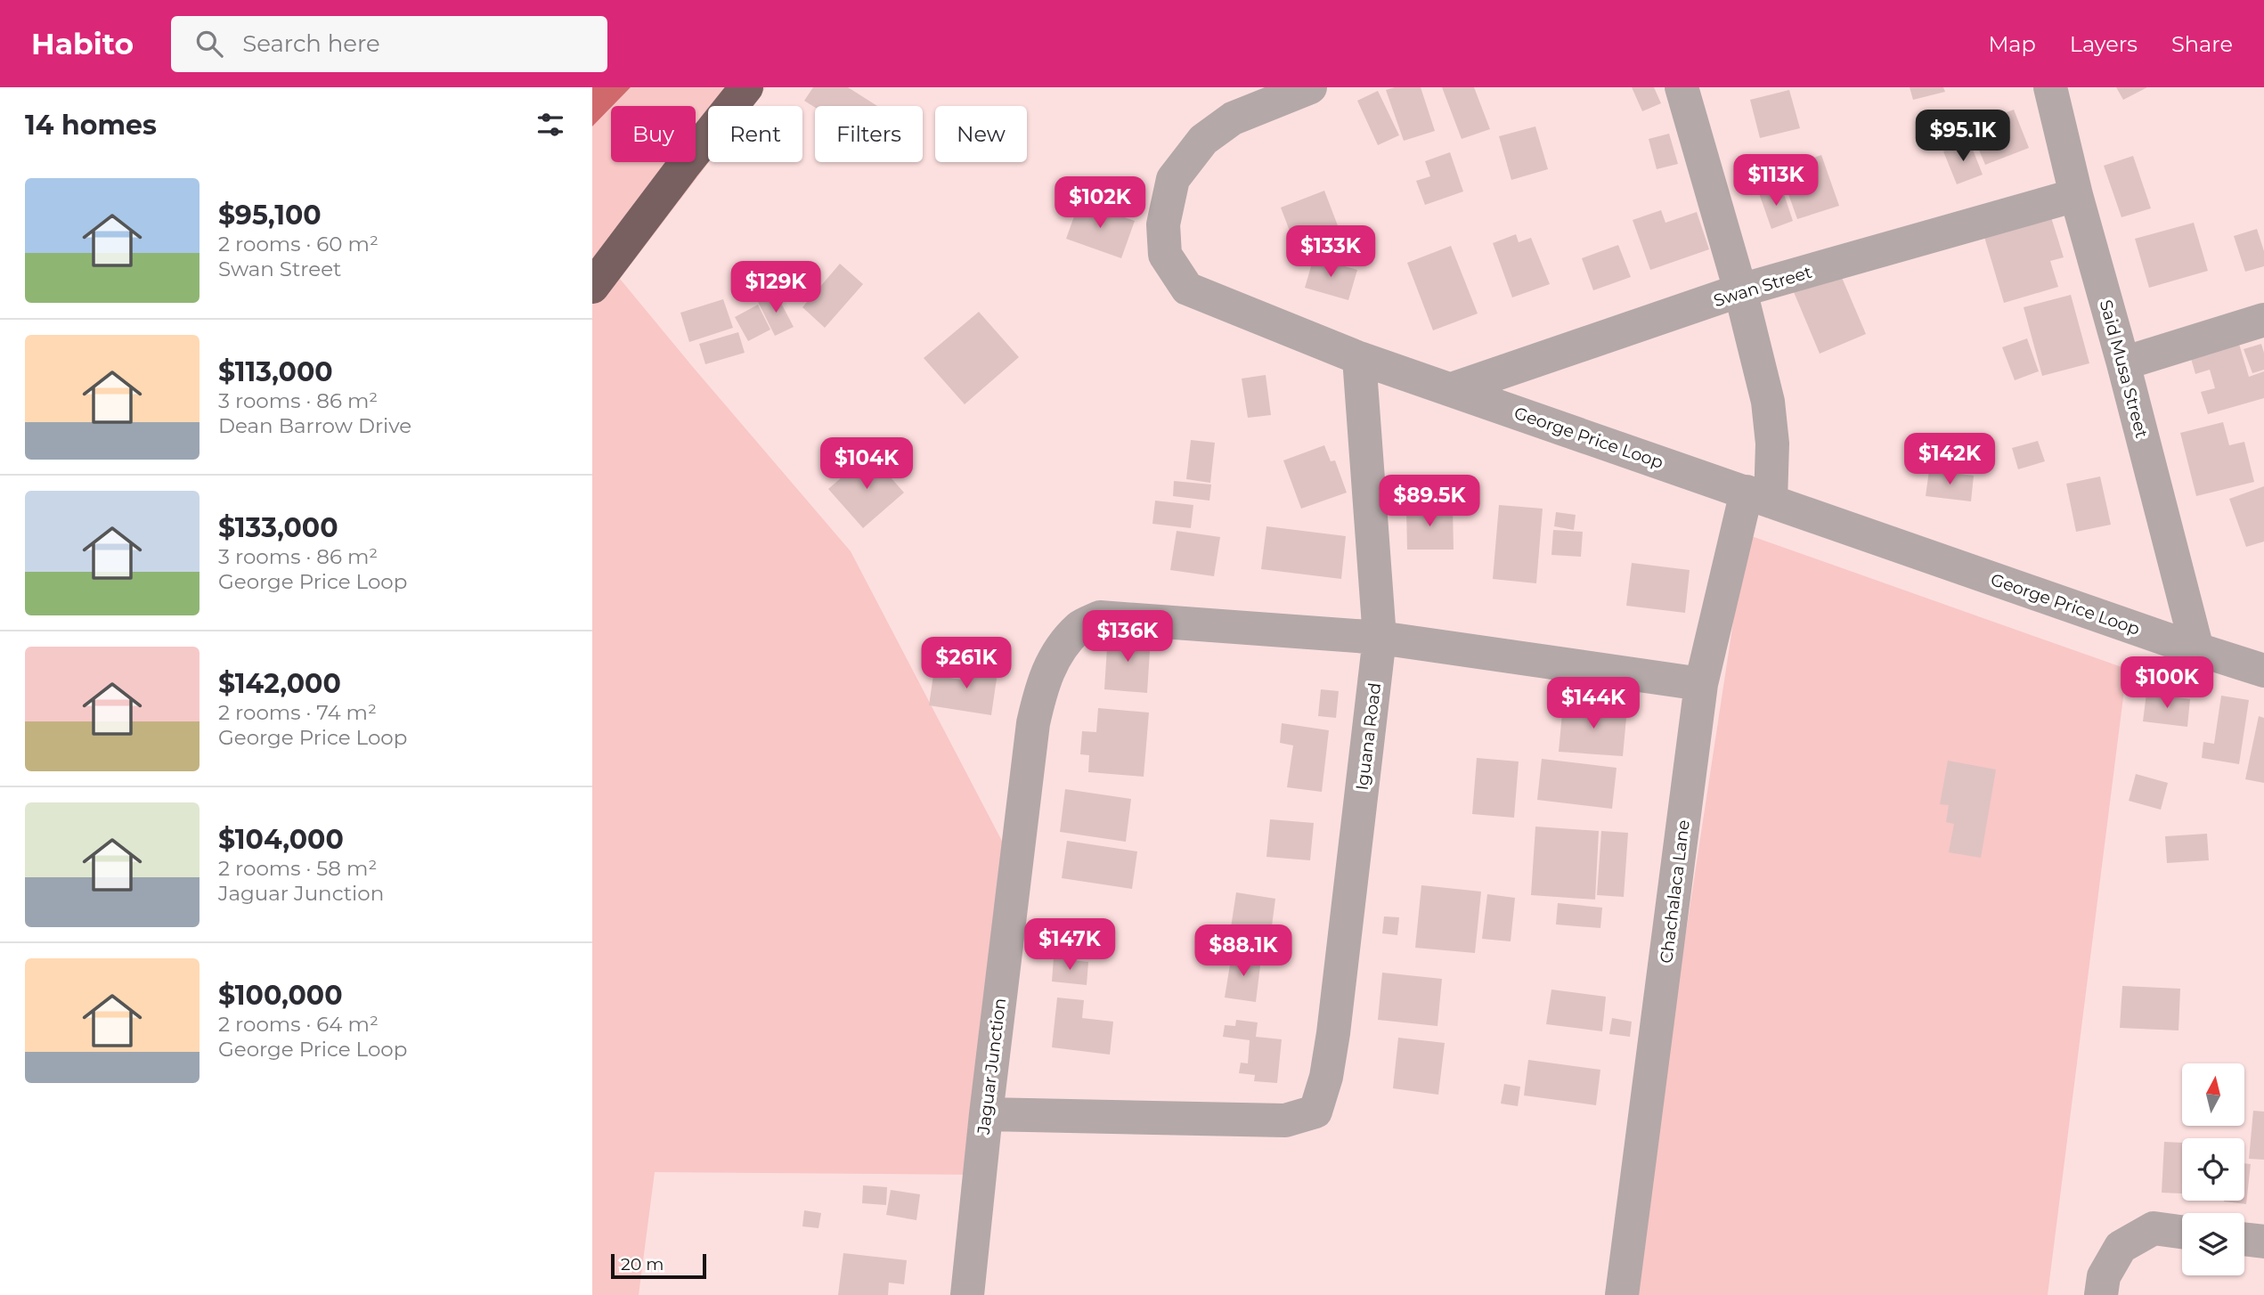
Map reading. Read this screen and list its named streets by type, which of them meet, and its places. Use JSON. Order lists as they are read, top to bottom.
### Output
{
  "streets": {
    "street": [
      "Swan Street",
      "Said Musa Street",
      "George Price Loop",
      "Iguana Road",
      "Chachalaca Lane",
      "Jaguar Junction"
    ]
  },
  "crossings": [
    ["Swan Street", "Said Musa Street"],
    ["Swan Street", "George Price Loop"],
    ["Swan Street", "Chachalaca Lane"],
    ["Said Musa Street", "George Price Loop"],
    ["George Price Loop", "Iguana Road"],
    ["George Price Loop", "Chachalaca Lane"],
    ["Iguana Road", "Jaguar Junction"],
    ["Chachalaca Lane", "Jaguar Junction"]
  ],
  "scale_bar": "20 m",
  "north": "top",
  "page": {
    "header": "Habito",
    "search": "Search here",
    "nav": ["Map", "Layers", "Share"],
    "heading": "14 homes",
    "chip": [
      "Buy",
      "Rent",
      "Filters",
      "New"
    ],
    "price": [
      "$95.1K",
      "$113K",
      "$102K",
      "$133K",
      "$129K",
      "$142K",
      "$104K",
      "$89.5K",
      "$136K",
      "$261K",
      "$100K",
      "$144K",
      "$147K",
      "$88.1K"
    ],
    "list": [
      {
        "name": "$95,100",
        "note": "2 rooms · 60 m² · Swan Street"
      },
      {
        "name": "$113,000",
        "note": "3 rooms · 86 m² · Dean Barrow Drive"
      },
      {
        "name": "$133,000",
        "note": "3 rooms · 86 m² · George Price Loop"
      },
      {
        "name": "$142,000",
        "note": "2 rooms · 74 m² · George Price Loop"
      },
      {
        "name": "$104,000",
        "note": "2 rooms · 58 m² · Jaguar Junction"
      },
      {
        "name": "$100,000",
        "note": "2 rooms · 64 m² · George Price Loop"
      }
    ],
    "scale": "20 m"
  }
}
